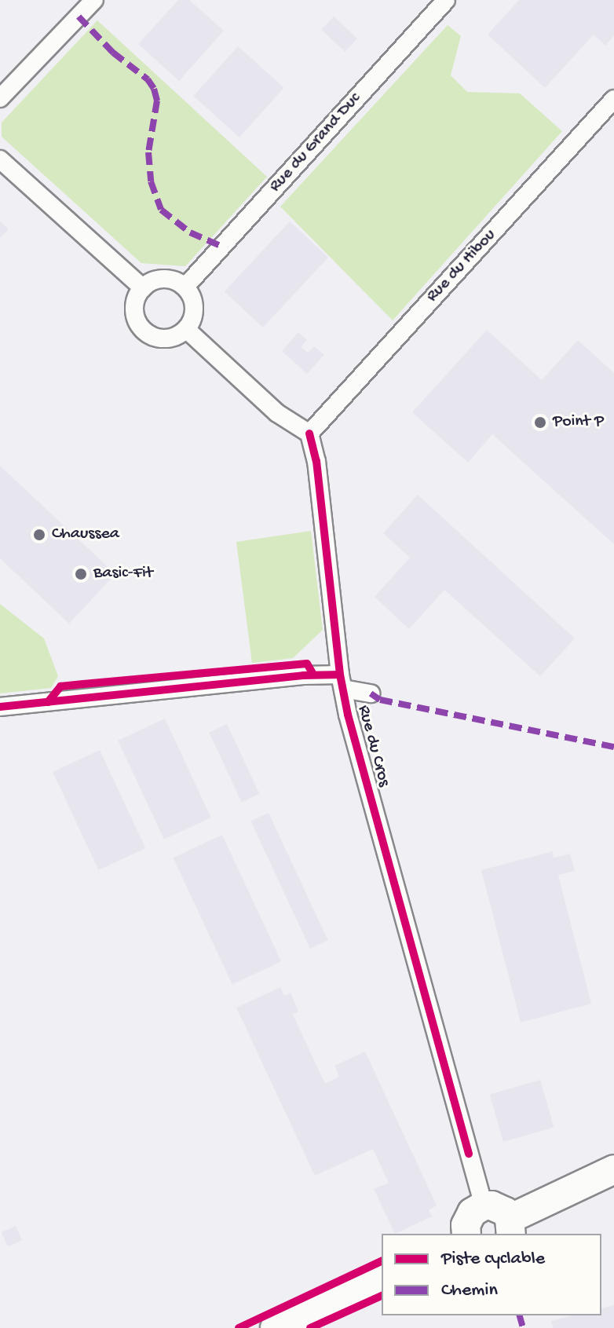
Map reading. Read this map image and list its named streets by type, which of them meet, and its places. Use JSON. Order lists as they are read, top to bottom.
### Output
{
  "streets": {
    "street": ["Rue du Grand Duc", "Rue du Hibou", "Rue du Cros"]
  },
  "crossings": [
    ["Rue du Hibou", "Rue du Cros"]
  ],
  "places": ["Point P", "Chaussea", "Basic-Fit"],
  "legend": ["Piste cyclable", "Chemin"]
}
